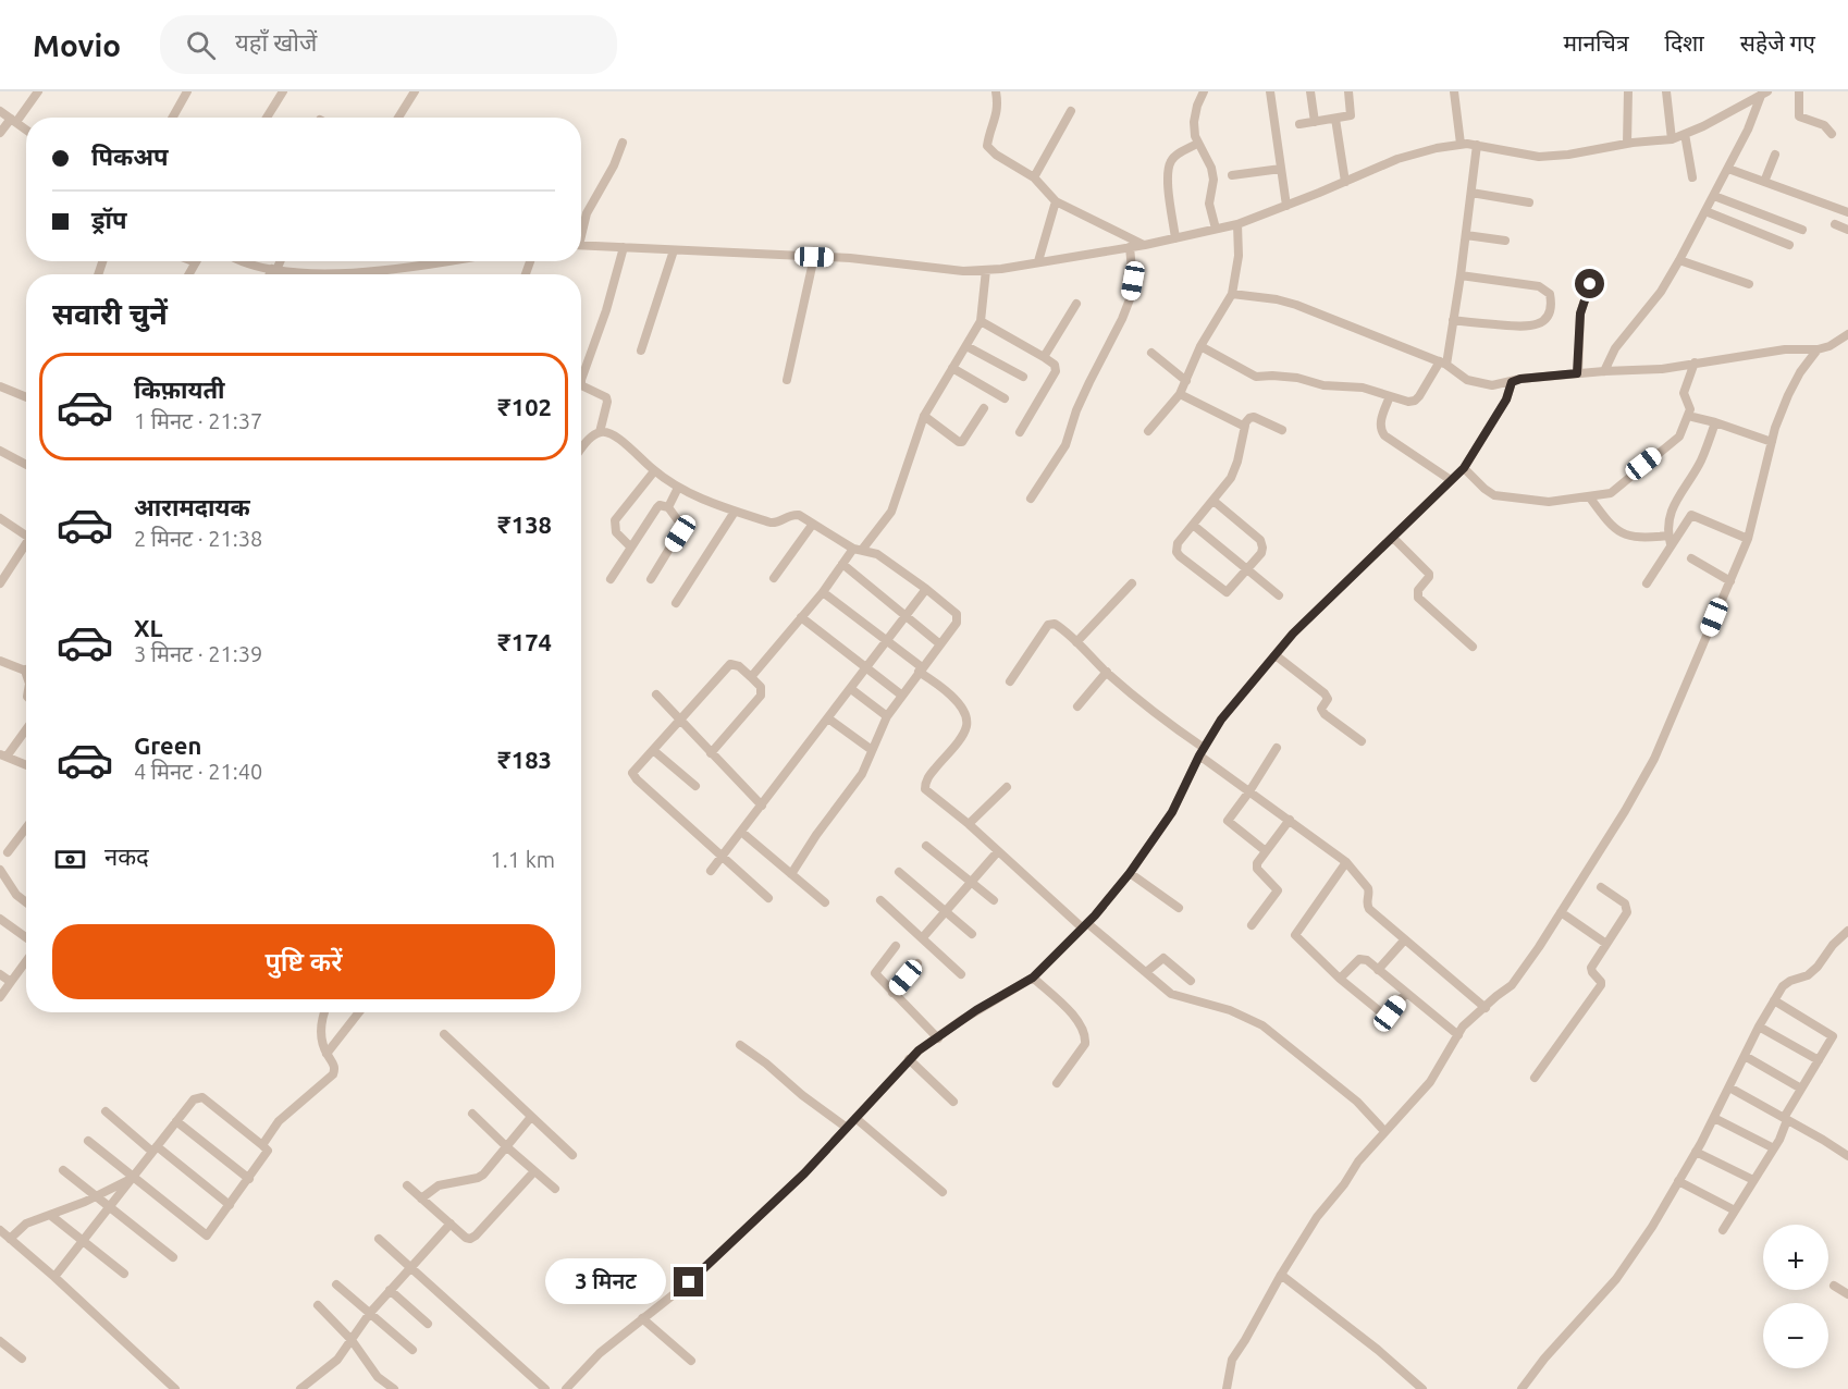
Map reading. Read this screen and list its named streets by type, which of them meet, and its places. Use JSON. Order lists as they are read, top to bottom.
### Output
{
  "page": {
    "header": "Movio",
    "search": "यहाँ खोजें",
    "nav": ["मानचित्र", "दिशा", "सहेजे गए"],
    "banner": ["पिकअप", "ड्रॉप"],
    "heading": "सवारी चुनें",
    "list": [
      {
        "name": "किफ़ायती",
        "note": "1 मिनट · 21:37",
        "value": "₹102"
      },
      {
        "name": "आरामदायक",
        "note": "2 मिनट · 21:38",
        "value": "₹138"
      },
      {
        "name": "XL",
        "note": "3 मिनट · 21:39",
        "value": "₹174"
      },
      {
        "name": "Green",
        "note": "4 मिनट · 21:40",
        "value": "₹183"
      }
    ],
    "pay": ["नकद", "1.1 km"],
    "buttons": "पुष्टि करें",
    "map_buttons": ["+", "−"],
    "bubble": "3 मिनट"
  }
}
